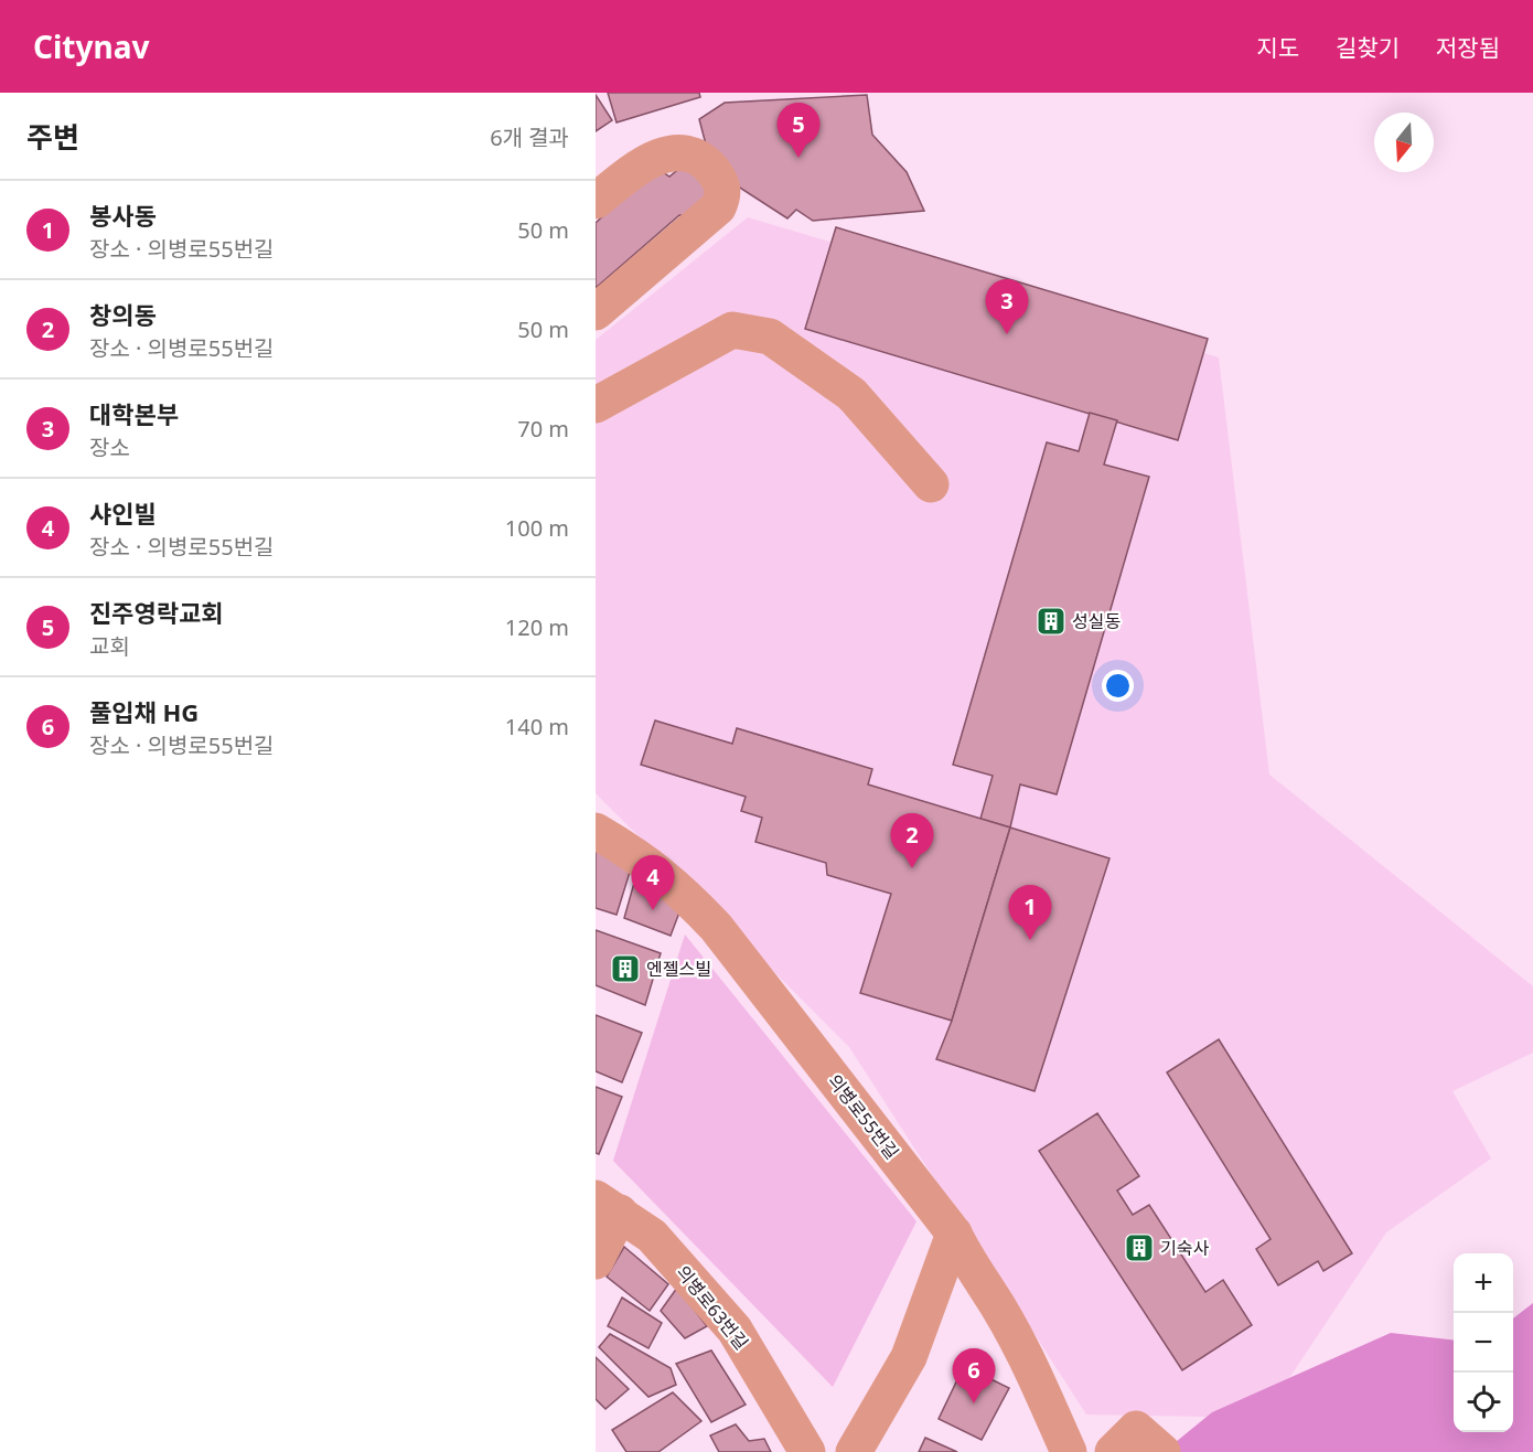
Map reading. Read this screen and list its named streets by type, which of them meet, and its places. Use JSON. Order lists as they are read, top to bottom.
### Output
{
  "streets": {
    "street": ["의병로55번길", "의병로63번길"]
  },
  "places": {
    "building": ["성실동", "엔젤스빌", "기숙사"]
  },
  "north": "bottom",
  "page": {
    "header": "Citynav",
    "nav": ["지도", "길찾기", "저장됨"],
    "heading": ["주변", "6개 결과"],
    "pins": [
      "5",
      "3",
      "2",
      "4",
      "1",
      "6"
    ],
    "list": [
      {
        "mark": "1",
        "name": "봉사동",
        "note": "장소 · 의병로55번길",
        "value": "50 m"
      },
      {
        "mark": "2",
        "name": "창의동",
        "note": "장소 · 의병로55번길",
        "value": "50 m"
      },
      {
        "mark": "3",
        "name": "대학본부",
        "note": "장소",
        "value": "70 m"
      },
      {
        "mark": "4",
        "name": "샤인빌",
        "note": "장소 · 의병로55번길",
        "value": "100 m"
      },
      {
        "mark": "5",
        "name": "진주영락교회",
        "note": "교회",
        "value": "120 m"
      },
      {
        "mark": "6",
        "name": "풀입채 HG",
        "note": "장소 · 의병로55번길",
        "value": "140 m"
      }
    ],
    "map_buttons": ["+", "−"]
  }
}
